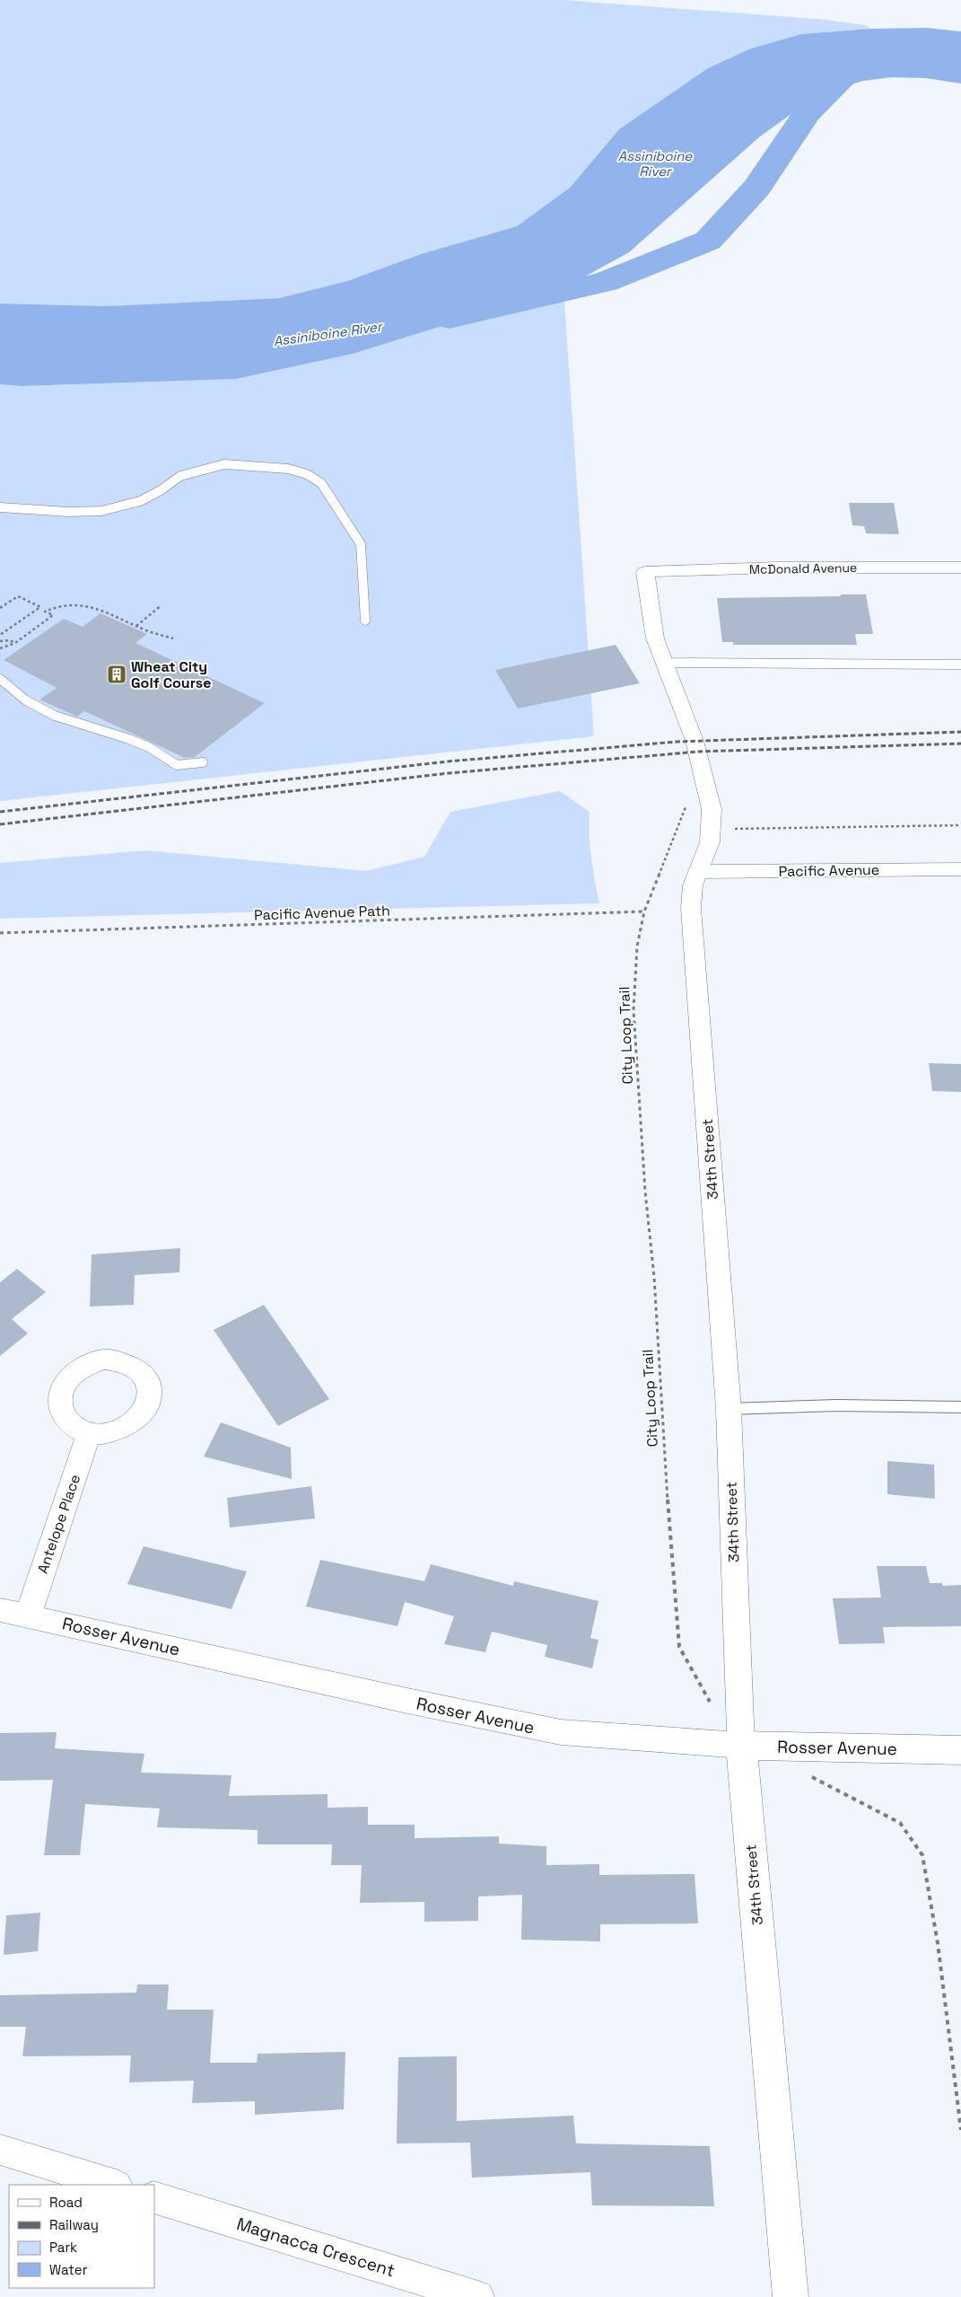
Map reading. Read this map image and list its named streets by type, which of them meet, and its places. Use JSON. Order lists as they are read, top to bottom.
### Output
{
  "streets": {
    "street": [
      "McDonald Avenue",
      "Pacific Avenue",
      "34th Street",
      "Antelope Place",
      "Rosser Avenue",
      "Magnacca Crescent"
    ],
    "path": ["Pacific Avenue Path", "City Loop Trail"]
  },
  "crossings": [
    ["McDonald Avenue", "34th Street"],
    ["Pacific Avenue", "34th Street"],
    ["Pacific Avenue Path", "City Loop Trail"],
    ["City Loop Trail", "34th Street"],
    ["34th Street", "Rosser Avenue"],
    ["Antelope Place", "Rosser Avenue"]
  ],
  "water": ["Assiniboine River"],
  "places": {
    "building": ["Wheat City Golf Course"]
  },
  "legend": [
    "Road",
    "Railway",
    "Park",
    "Water"
  ]
}
